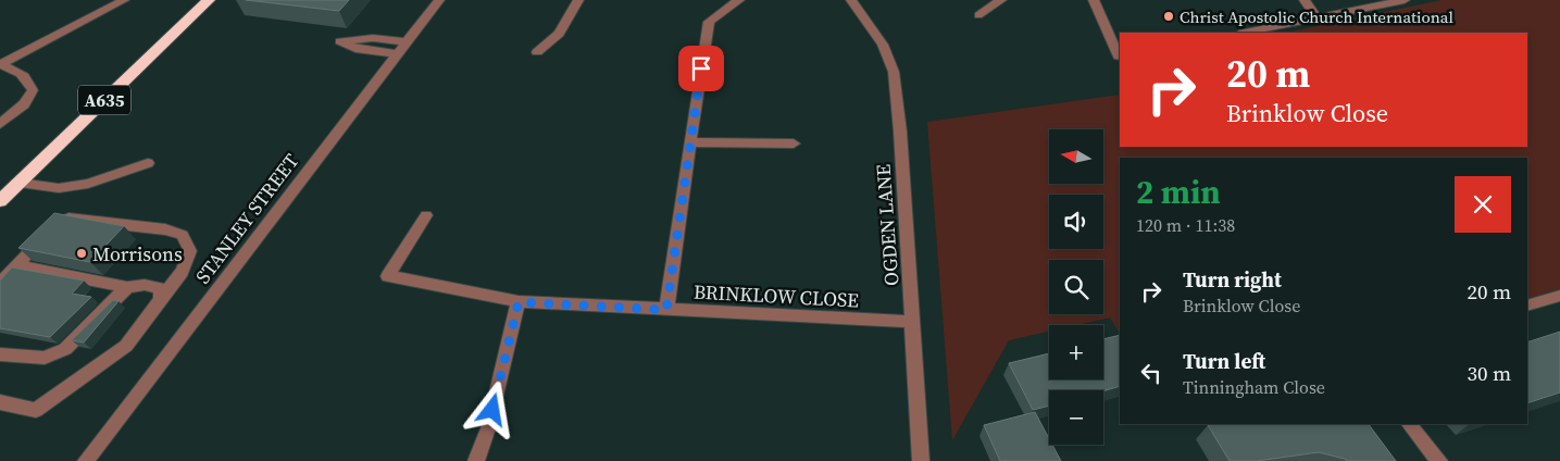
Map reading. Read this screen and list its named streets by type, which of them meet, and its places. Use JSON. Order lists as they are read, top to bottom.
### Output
{
  "streets": {
    "highway": ["A635"],
    "street": ["STANLEY STREET", "OGDEN LANE", "BRINKLOW CLOSE"]
  },
  "crossings": [
    ["OGDEN LANE", "BRINKLOW CLOSE"]
  ],
  "places": ["Christ Apostolic Church International", "Morrisons"],
  "north": "left",
  "page": {
    "turn": ["20 m", "Brinklow Close"],
    "map_buttons": ["+", "−"],
    "heading": ["2 min", "120 m · 11:38"],
    "list": [
      {
        "name": "Turn right",
        "note": "Brinklow Close",
        "value": "20 m"
      },
      {
        "name": "Turn left",
        "note": "Tinningham Close",
        "value": "30 m"
      }
    ]
  }
}
